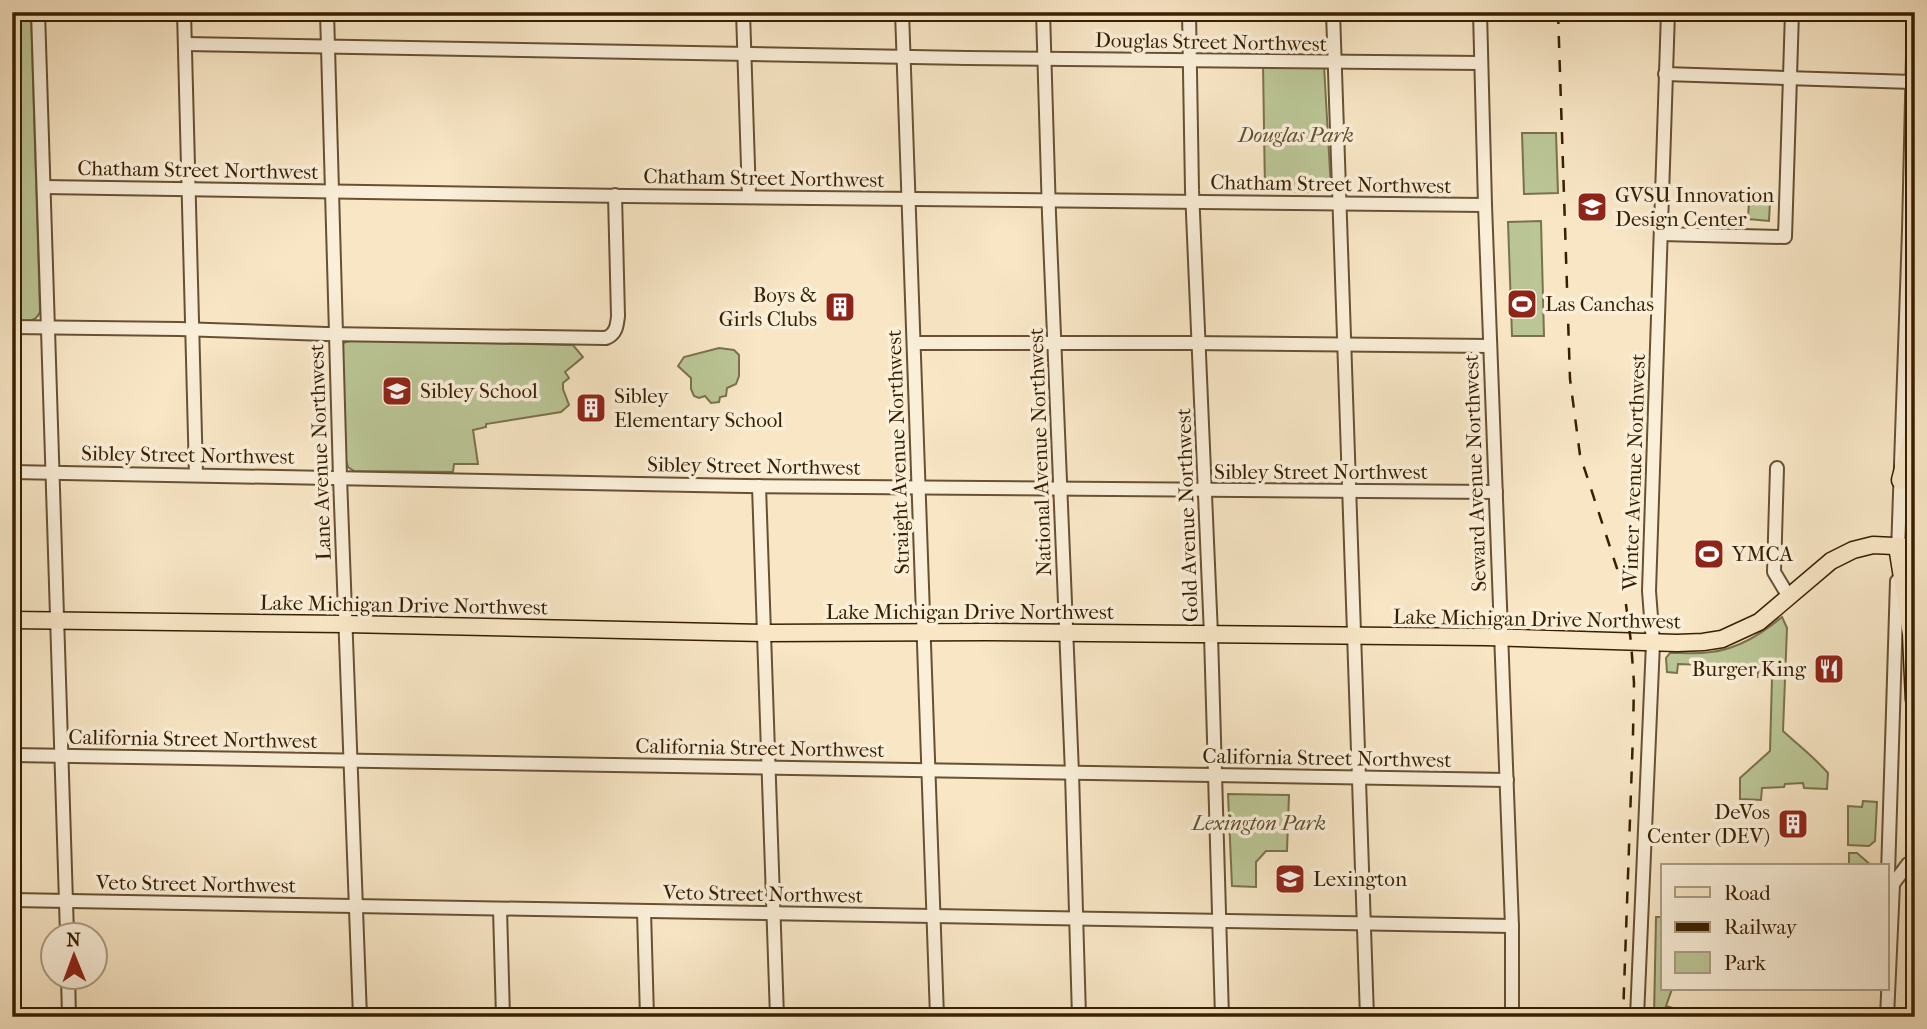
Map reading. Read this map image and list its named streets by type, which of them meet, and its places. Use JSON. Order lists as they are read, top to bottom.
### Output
{
  "streets": {
    "main road": ["Lake Michigan Drive Northwest"],
    "street": [
      "Douglas Street Northwest",
      "Chatham Street Northwest",
      "Lane Avenue Northwest",
      "Straight Avenue Northwest",
      "National Avenue Northwest",
      "Sibley Street Northwest",
      "Winter Avenue Northwest",
      "Seward Avenue Northwest",
      "Gold Avenue Northwest",
      "California Street Northwest",
      "Veto Street Northwest"
    ]
  },
  "crossings": [
    ["Douglas Street Northwest", "Lane Avenue Northwest"],
    ["Douglas Street Northwest", "Straight Avenue Northwest"],
    ["Douglas Street Northwest", "National Avenue Northwest"],
    ["Douglas Street Northwest", "Seward Avenue Northwest"],
    ["Douglas Street Northwest", "Gold Avenue Northwest"],
    ["Chatham Street Northwest", "Lane Avenue Northwest"],
    ["Chatham Street Northwest", "Straight Avenue Northwest"],
    ["Chatham Street Northwest", "National Avenue Northwest"],
    ["Chatham Street Northwest", "Seward Avenue Northwest"],
    ["Chatham Street Northwest", "Gold Avenue Northwest"],
    ["Lane Avenue Northwest", "Sibley Street Northwest"],
    ["Lane Avenue Northwest", "Lake Michigan Drive Northwest"],
    ["Lane Avenue Northwest", "California Street Northwest"],
    ["Lane Avenue Northwest", "Veto Street Northwest"],
    ["Straight Avenue Northwest", "Sibley Street Northwest"],
    ["Straight Avenue Northwest", "Lake Michigan Drive Northwest"],
    ["Straight Avenue Northwest", "California Street Northwest"],
    ["Straight Avenue Northwest", "Veto Street Northwest"],
    ["National Avenue Northwest", "Sibley Street Northwest"],
    ["National Avenue Northwest", "Lake Michigan Drive Northwest"],
    ["National Avenue Northwest", "California Street Northwest"],
    ["National Avenue Northwest", "Veto Street Northwest"],
    ["Sibley Street Northwest", "Seward Avenue Northwest"],
    ["Sibley Street Northwest", "Gold Avenue Northwest"],
    ["Winter Avenue Northwest", "Lake Michigan Drive Northwest"],
    ["Seward Avenue Northwest", "Lake Michigan Drive Northwest"],
    ["Seward Avenue Northwest", "California Street Northwest"],
    ["Seward Avenue Northwest", "Veto Street Northwest"],
    ["Gold Avenue Northwest", "Lake Michigan Drive Northwest"],
    ["Gold Avenue Northwest", "California Street Northwest"],
    ["Gold Avenue Northwest", "Veto Street Northwest"]
  ],
  "parks": ["Douglas Park", "Lexington Park"],
  "places": {
    "school or university": ["GVSU Innovation Design Center", "Sibley School", "Lexington"],
    "sports": ["Las Canchas", "YMCA"],
    "building": ["Boys & Girls Clubs", "Sibley Elementary School", "DeVos Center (DEV)"],
    "restaurant": ["Burger King"]
  },
  "legend": ["Road", "Railway", "Park"],
  "north": "top"
}
